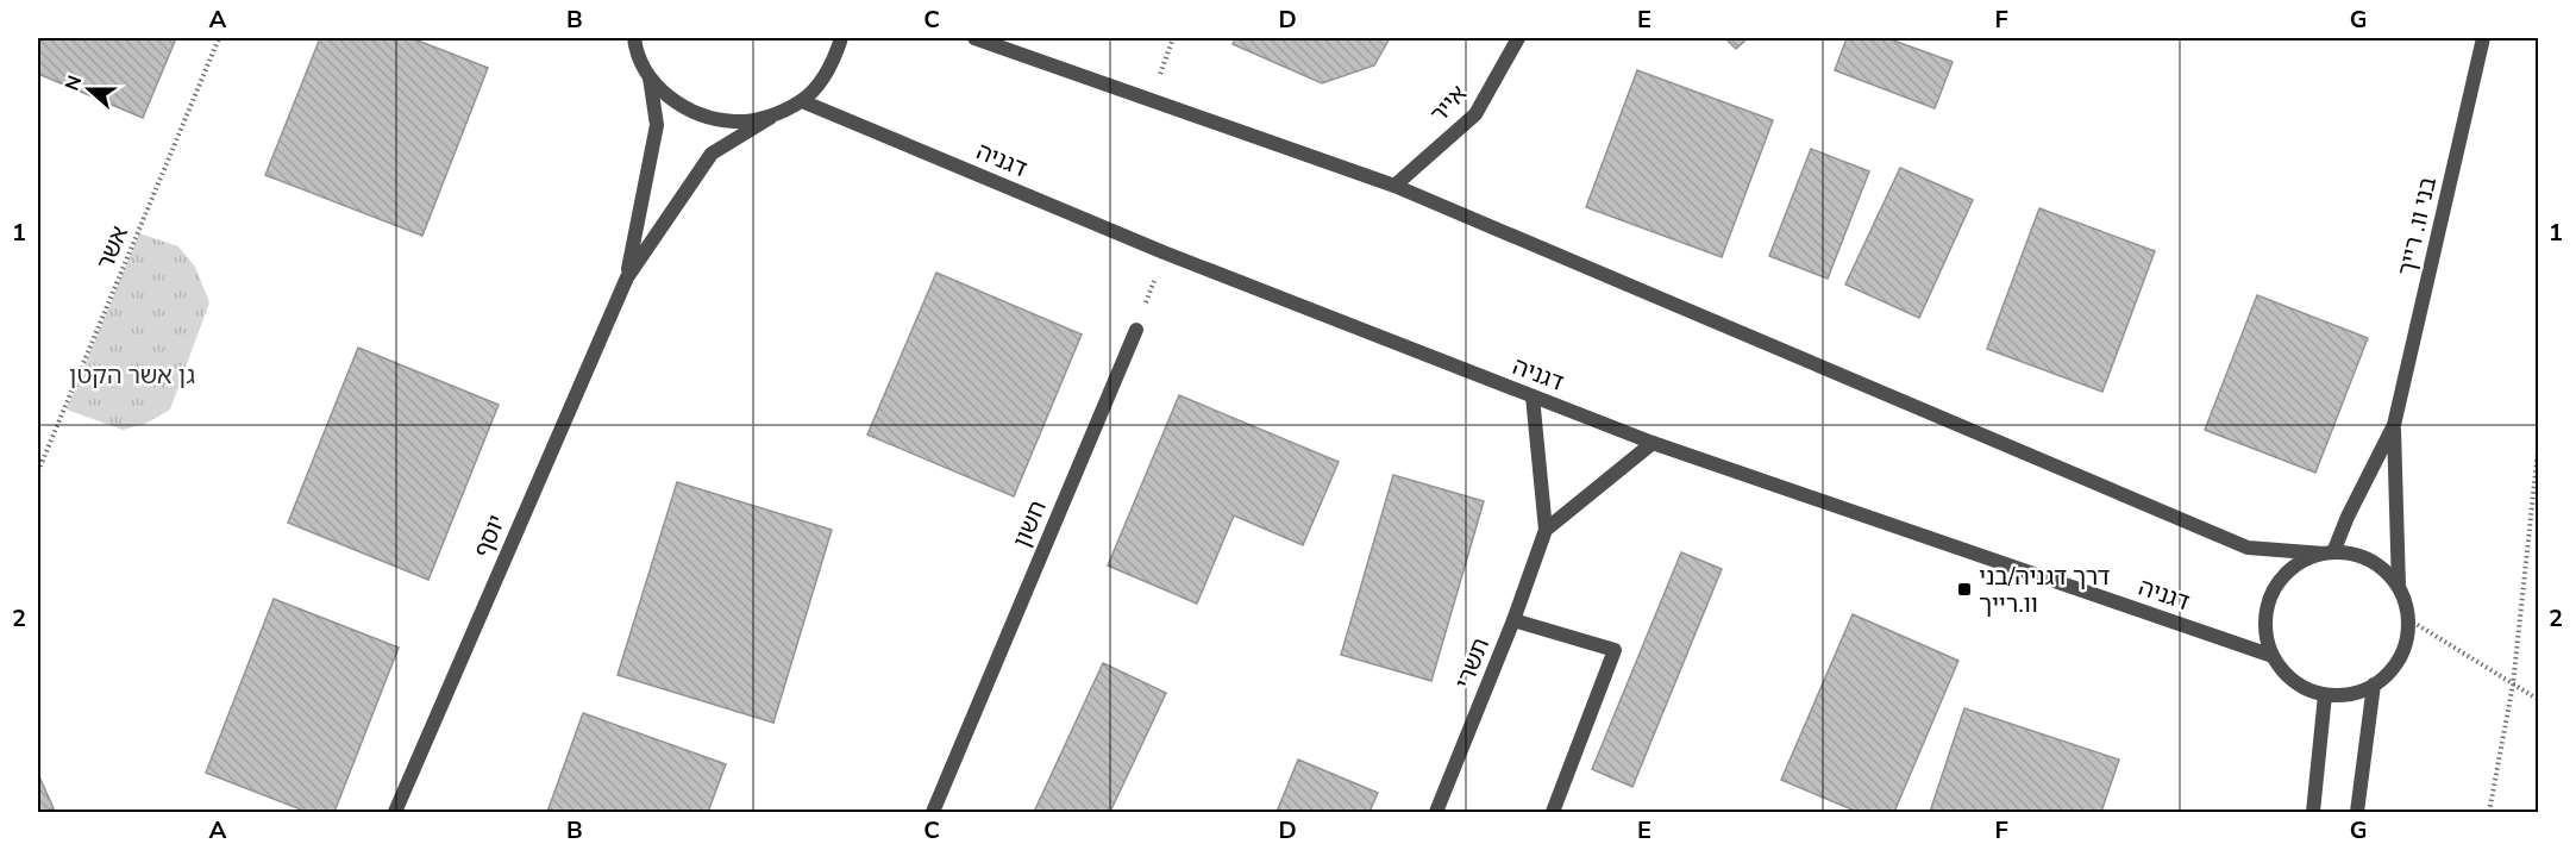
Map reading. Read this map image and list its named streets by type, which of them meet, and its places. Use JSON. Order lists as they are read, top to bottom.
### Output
{
  "streets": {
    "street": [
      "אייר",
      "דגניה",
      "בני וו. רייך",
      "חשון",
      "יוסף",
      "תשרי"
    ],
    "path": ["אשר"]
  },
  "crossings": [
    ["דגניה", "בני וו. רייך"],
    ["דגניה", "יוסף"],
    ["דגניה", "תשרי"]
  ],
  "parks": ["גן אשר הקטן"],
  "places": {
    "transit": ["דרך דגניה/בני וו.רייך"]
  },
  "north": "left",
  "grid": {
    "columns": [
      "A",
      "B",
      "C",
      "D",
      "E",
      "F",
      "G"
    ],
    "rows": ["1", "2"]
  }
}
